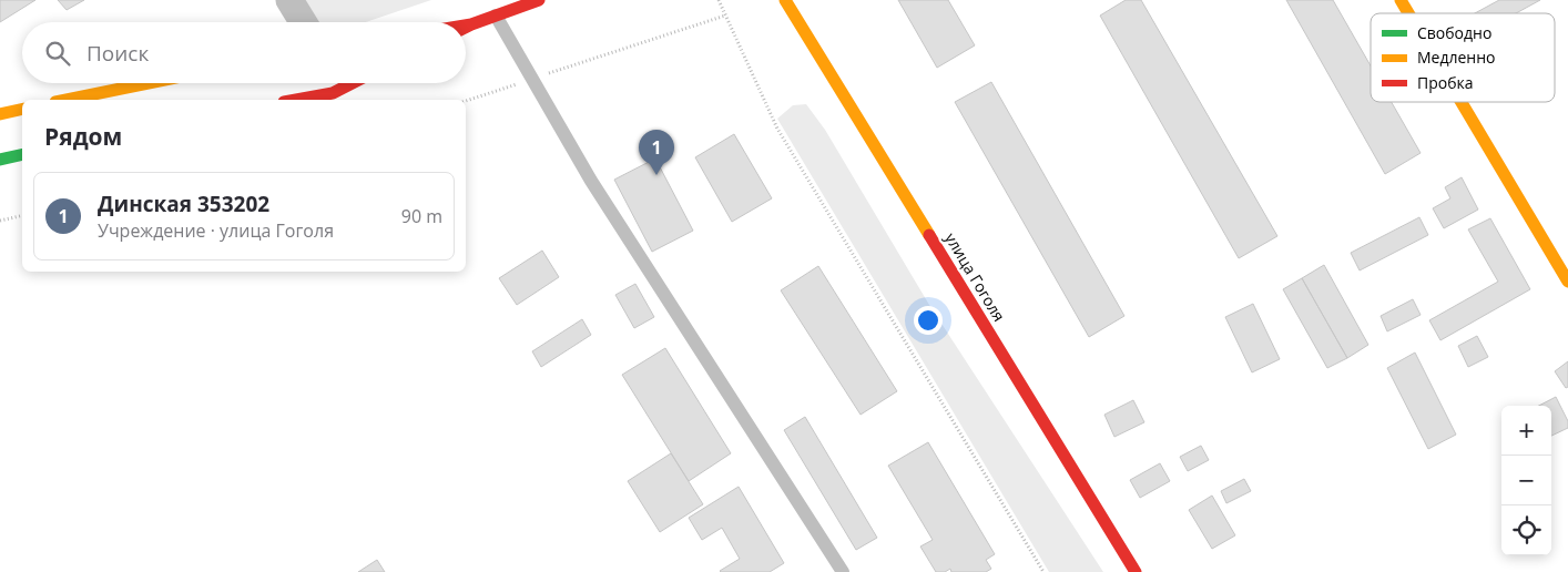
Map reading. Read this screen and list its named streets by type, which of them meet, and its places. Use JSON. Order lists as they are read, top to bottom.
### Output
{
  "streets": {
    "street": ["улица Гоголя"]
  },
  "legend": ["Свободно", "Медленно", "Пробка"],
  "page": {
    "search": "Поиск",
    "heading": "Рядом",
    "pins": "1",
    "list": [
      {
        "mark": "1",
        "name": "Динская 353202",
        "note": "Учреждение · улица Гоголя",
        "value": "90 m"
      }
    ],
    "map_buttons": ["+", "−"]
  }
}
